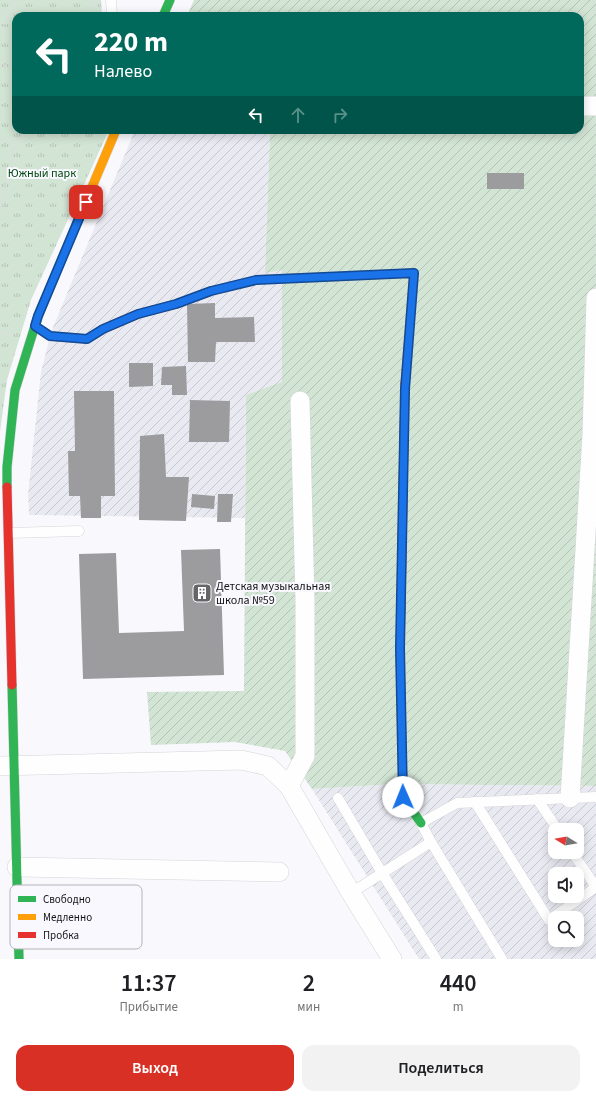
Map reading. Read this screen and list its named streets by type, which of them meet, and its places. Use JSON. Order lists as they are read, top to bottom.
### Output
{
  "parks": ["Южный парк"],
  "places": {
    "building": ["Детская музыкальная школа №59"]
  },
  "legend": ["Свободно", "Медленно", "Пробка"],
  "north": "left",
  "page": {
    "turn": ["220 m", "Налево"],
    "eta": [
      "11:37",
      "Прибытие",
      "2",
      "мин",
      "440",
      "m"
    ],
    "buttons": ["Выход", "Поделиться"]
  }
}
